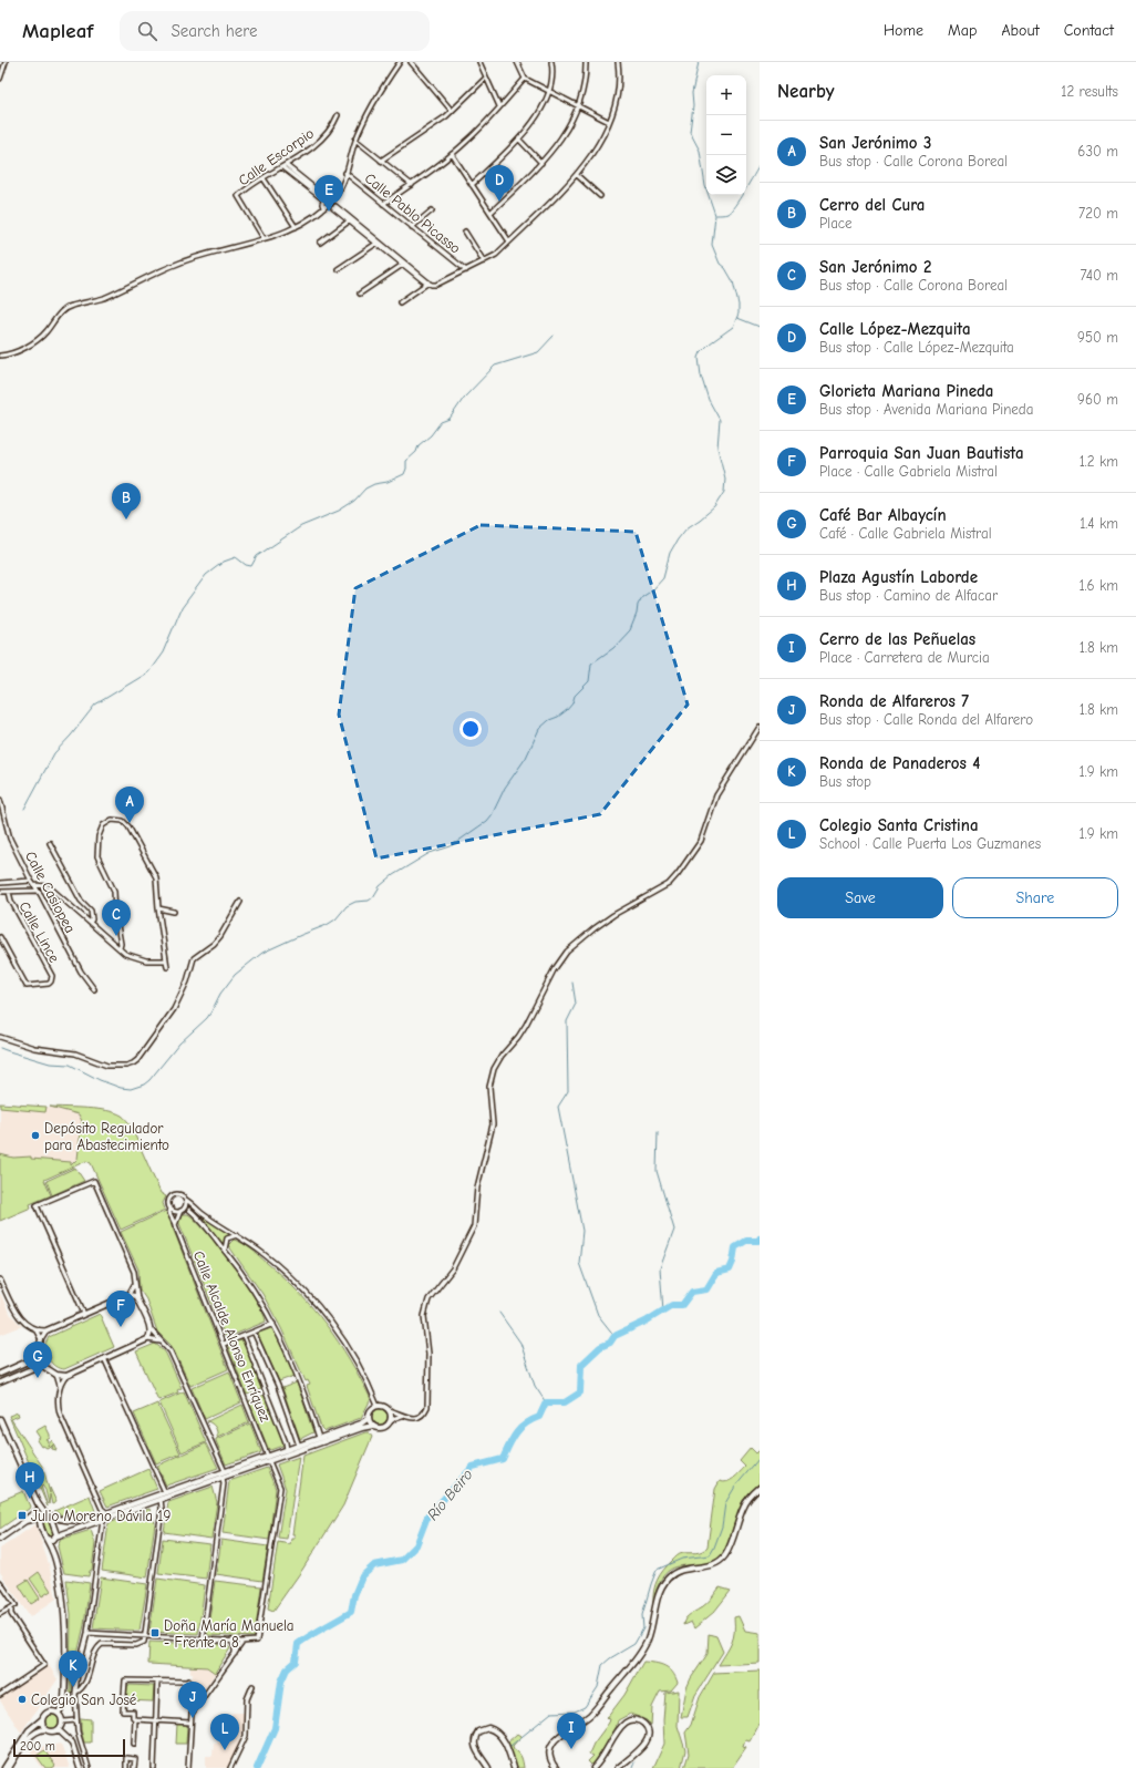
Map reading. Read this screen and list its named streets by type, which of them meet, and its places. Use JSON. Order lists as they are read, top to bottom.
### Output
{
  "streets": {
    "street": [
      "Calle Escorpio",
      "Calle Pablo Picasso",
      "Calle Casiopea",
      "Calle Lince",
      "Calle Alcalde Alonso Enríquez"
    ]
  },
  "water": ["Río Beiro"],
  "places": {
    "other": ["Depósito Regulador para Abastecimiento", "Colegio San José"],
    "transit": ["Julio Moreno Dávila 19", "Doña María Manuela - Frente a 8"]
  },
  "scale_bar": "200 m",
  "page": {
    "header": "Mapleaf",
    "search": "Search here",
    "nav": [
      "Home",
      "Map",
      "About",
      "Contact"
    ],
    "heading": ["Nearby", "12 results"],
    "map_buttons": ["+", "−"],
    "list": [
      {
        "mark": "A",
        "name": "San Jerónimo 3",
        "note": "Bus stop · Calle Corona Boreal",
        "value": "630 m"
      },
      {
        "mark": "B",
        "name": "Cerro del Cura",
        "note": "Place",
        "value": "720 m"
      },
      {
        "mark": "C",
        "name": "San Jerónimo 2",
        "note": "Bus stop · Calle Corona Boreal",
        "value": "740 m"
      },
      {
        "mark": "D",
        "name": "Calle López-Mezquita",
        "note": "Bus stop · Calle López-Mezquita",
        "value": "950 m"
      },
      {
        "mark": "E",
        "name": "Glorieta Mariana Pineda",
        "note": "Bus stop · Avenida Mariana Pineda",
        "value": "960 m"
      },
      {
        "mark": "F",
        "name": "Parroquia San Juan Bautista",
        "note": "Place · Calle Gabriela Mistral",
        "value": "1.2 km"
      },
      {
        "mark": "G",
        "name": "Café Bar Albaycín",
        "note": "Café · Calle Gabriela Mistral",
        "value": "1.4 km"
      },
      {
        "mark": "H",
        "name": "Plaza Agustín Laborde",
        "note": "Bus stop · Camino de Alfacar",
        "value": "1.6 km"
      },
      {
        "mark": "I",
        "name": "Cerro de las Peñuelas",
        "note": "Place · Carretera de Murcia",
        "value": "1.8 km"
      },
      {
        "mark": "J",
        "name": "Ronda de Alfareros 7",
        "note": "Bus stop · Calle Ronda del Alfarero",
        "value": "1.8 km"
      },
      {
        "mark": "K",
        "name": "Ronda de Panaderos 4",
        "note": "Bus stop",
        "value": "1.9 km"
      },
      {
        "mark": "L",
        "name": "Colegio Santa Cristina",
        "note": "School · Calle Puerta Los Guzmanes",
        "value": "1.9 km"
      }
    ],
    "pins": [
      "D",
      "E",
      "B",
      "A",
      "C",
      "F",
      "G",
      "H",
      "K",
      "J",
      "I",
      "L"
    ],
    "buttons": ["Save", "Share"],
    "scale": "200 m"
  }
}
